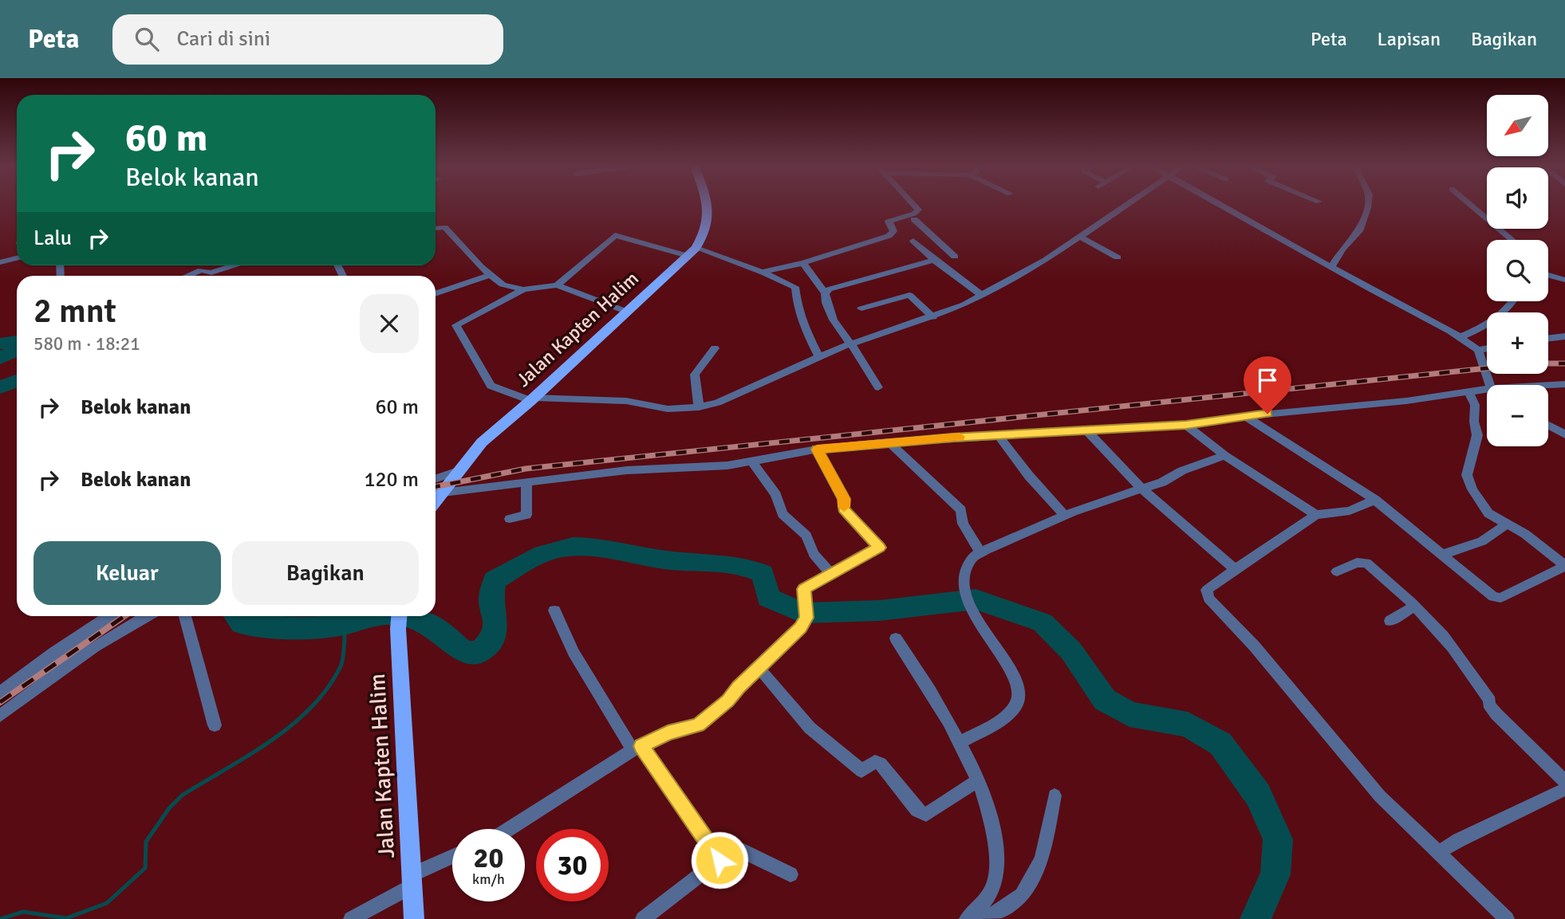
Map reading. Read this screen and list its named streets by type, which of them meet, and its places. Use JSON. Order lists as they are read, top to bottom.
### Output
{
  "streets": {
    "main road": ["Jalan Kapten Halim"]
  },
  "north": "bottom left",
  "page": {
    "header": "Peta",
    "search": "Cari di sini",
    "nav": ["Peta", "Lapisan", "Bagikan"],
    "map_buttons": ["+", "−"],
    "turn": ["60 m", "Belok kanan"],
    "then": "Lalu",
    "heading": ["2 mnt", "580 m · 18:21"],
    "list": [
      {
        "name": "Belok kanan",
        "value": "60 m"
      },
      {
        "name": "Belok kanan",
        "value": "120 m"
      }
    ],
    "buttons": ["Keluar", "Bagikan"],
    "speed": "20 km/h",
    "limit": "30"
  }
}
